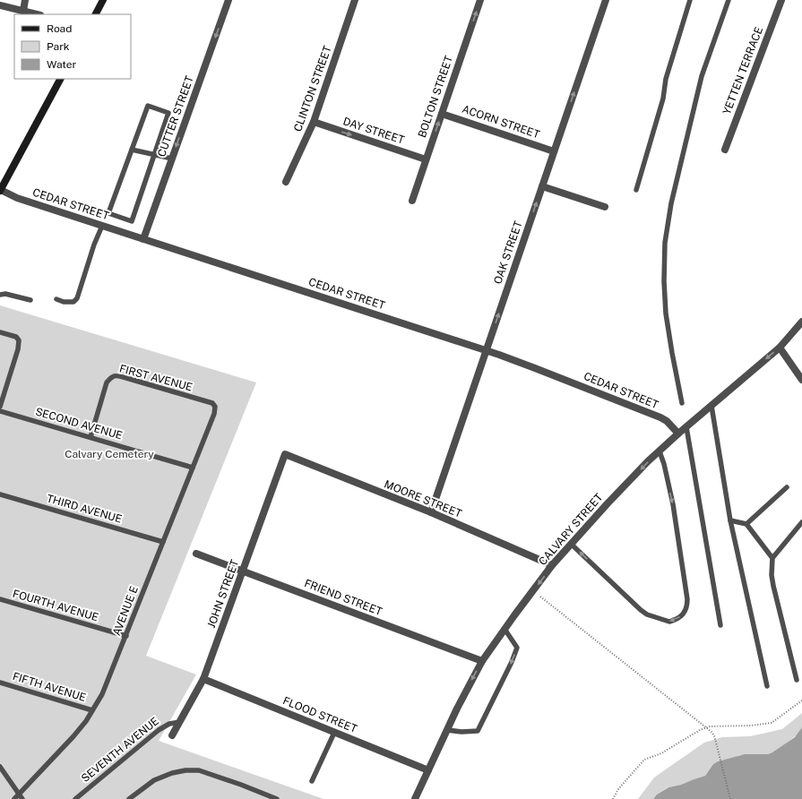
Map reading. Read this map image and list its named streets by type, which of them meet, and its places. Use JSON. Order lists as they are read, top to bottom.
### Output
{
  "streets": {
    "street": [
      "YETTEN TERRACE",
      "CLINTON STREET",
      "BOLTON STREET",
      "CUTTER STREET",
      "ACORN STREET",
      "DAY STREET",
      "CEDAR STREET",
      "OAK STREET",
      "MOORE STREET",
      "CALVARY STREET",
      "JOHN STREET",
      "FRIEND STREET",
      "FLOOD STREET"
    ],
    "lane": [
      "FIRST AVENUE",
      "SECOND AVENUE",
      "THIRD AVENUE",
      "FOURTH AVENUE",
      "AVENUE E",
      "FIFTH AVENUE",
      "SEVENTH AVENUE"
    ]
  },
  "crossings": [
    ["CLINTON STREET", "DAY STREET"],
    ["BOLTON STREET", "ACORN STREET"],
    ["BOLTON STREET", "DAY STREET"],
    ["CUTTER STREET", "CEDAR STREET"],
    ["ACORN STREET", "OAK STREET"],
    ["CEDAR STREET", "OAK STREET"],
    ["CEDAR STREET", "CALVARY STREET"],
    ["OAK STREET", "MOORE STREET"],
    ["FIRST AVENUE", "SECOND AVENUE"],
    ["FIRST AVENUE", "AVENUE E"],
    ["SECOND AVENUE", "AVENUE E"],
    ["MOORE STREET", "CALVARY STREET"],
    ["MOORE STREET", "JOHN STREET"],
    ["THIRD AVENUE", "AVENUE E"],
    ["CALVARY STREET", "FRIEND STREET"],
    ["CALVARY STREET", "FLOOD STREET"],
    ["JOHN STREET", "FRIEND STREET"],
    ["JOHN STREET", "FLOOD STREET"],
    ["JOHN STREET", "SEVENTH AVENUE"],
    ["FOURTH AVENUE", "AVENUE E"],
    ["AVENUE E", "FIFTH AVENUE"]
  ],
  "one_way": [
    "BOLTON STREET",
    "CUTTER STREET",
    "DAY STREET",
    "OAK STREET",
    "CALVARY STREET"
  ],
  "parks": ["Calvary Cemetery"],
  "legend": ["Road", "Park", "Water"]
}
